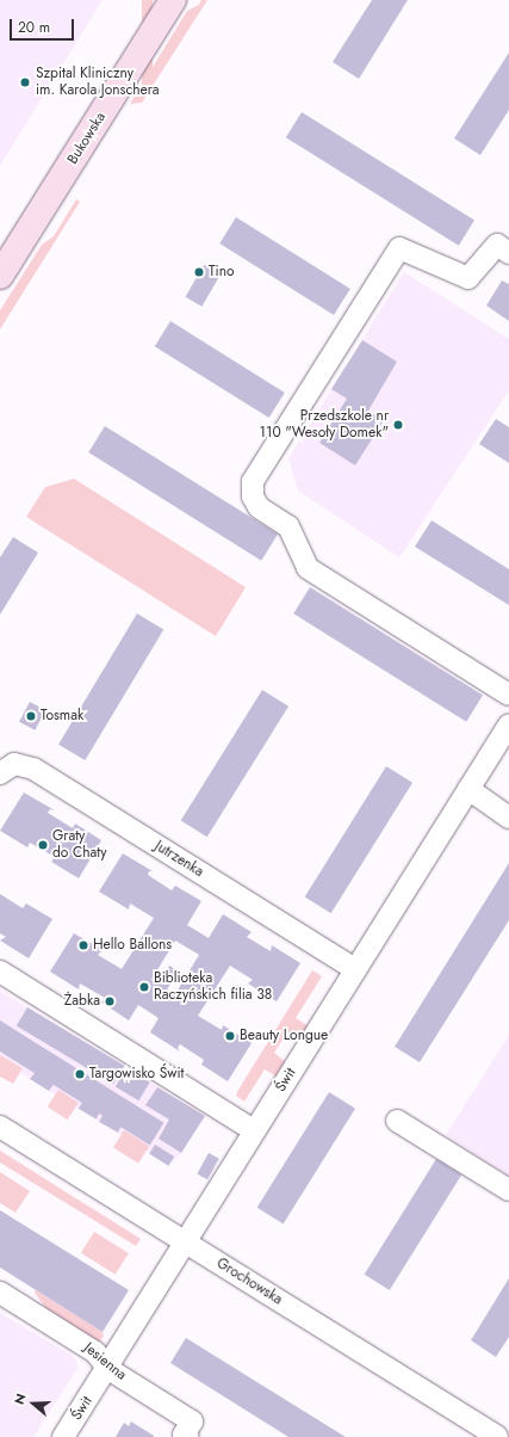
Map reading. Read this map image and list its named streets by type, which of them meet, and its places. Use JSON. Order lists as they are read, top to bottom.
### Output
{
  "streets": {
    "main road": ["Bukowska"],
    "street": [
      "Jutrzenka",
      "Świt",
      "Grochowska",
      "Jesienna"
    ]
  },
  "crossings": [
    ["Jutrzenka", "Świt"],
    ["Świt", "Grochowska"],
    ["Świt", "Jesienna"]
  ],
  "places": [
    "Szpital Kliniczny im. Karola Jonschera",
    "Tino",
    "Przedszkole nr 110 \"Wesoły Domek\"",
    "Tosmak",
    "Graty do Chaty",
    "Hello Ballons",
    "Biblioteka Raczyńskich filia 38",
    "Żabka",
    "Beauty Longue",
    "Targowisko Świt"
  ],
  "scale_bar": "20 m",
  "north": "left"
}
